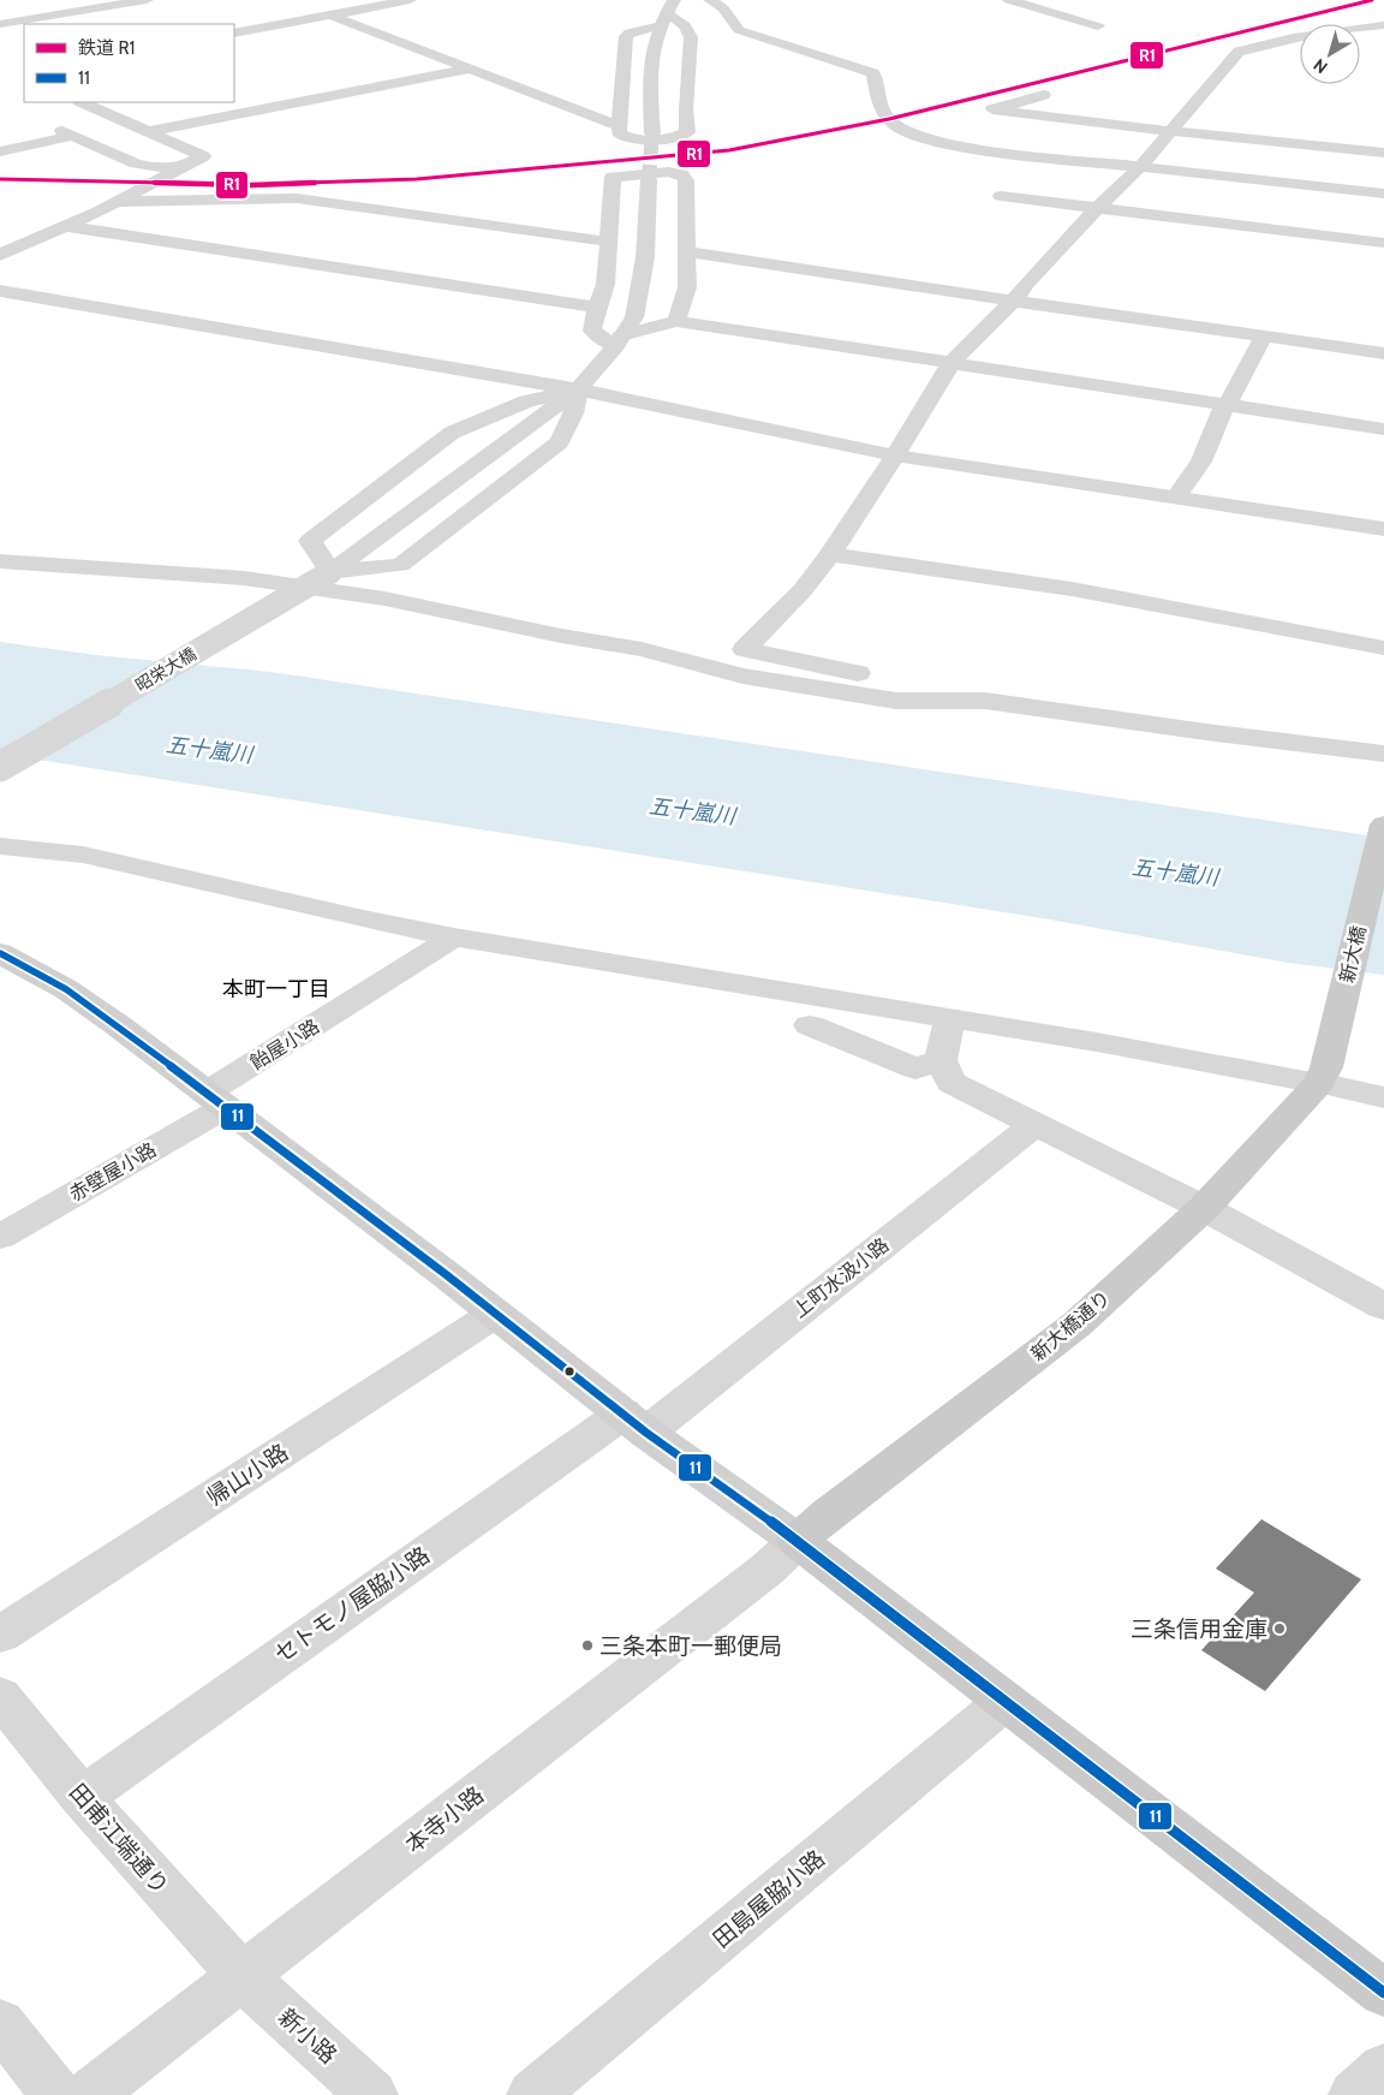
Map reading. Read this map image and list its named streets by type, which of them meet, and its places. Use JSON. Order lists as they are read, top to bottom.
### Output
{
  "streets": {
    "main road": ["新大橋", "新大橋通り"],
    "street": [
      "昭栄大橋",
      "飴屋小路",
      "赤壁屋小路",
      "上町水汲小路",
      "帰山小路",
      "セトモノ屋脇小路",
      "本寺小路",
      "田甫江端通り",
      "田島屋脇小路",
      "新小路"
    ]
  },
  "crossings": [
    ["新大橋", "新大橋通り"],
    ["飴屋小路", "赤壁屋小路"],
    ["上町水汲小路", "セトモノ屋脇小路"],
    ["新大橋通り", "本寺小路"],
    ["セトモノ屋脇小路", "田甫江端通り"],
    ["本寺小路", "田甫江端通り"],
    ["本寺小路", "新小路"],
    ["田甫江端通り", "新小路"]
  ],
  "districts": ["本町一丁目"],
  "water": ["五十嵐川"],
  "places": ["三条信用金庫", "三条本町一郵便局"],
  "lines": ["rail line R1", "transit line 11"],
  "legend": ["鉄道 R1", "11"],
  "north": "bottom left"
}
